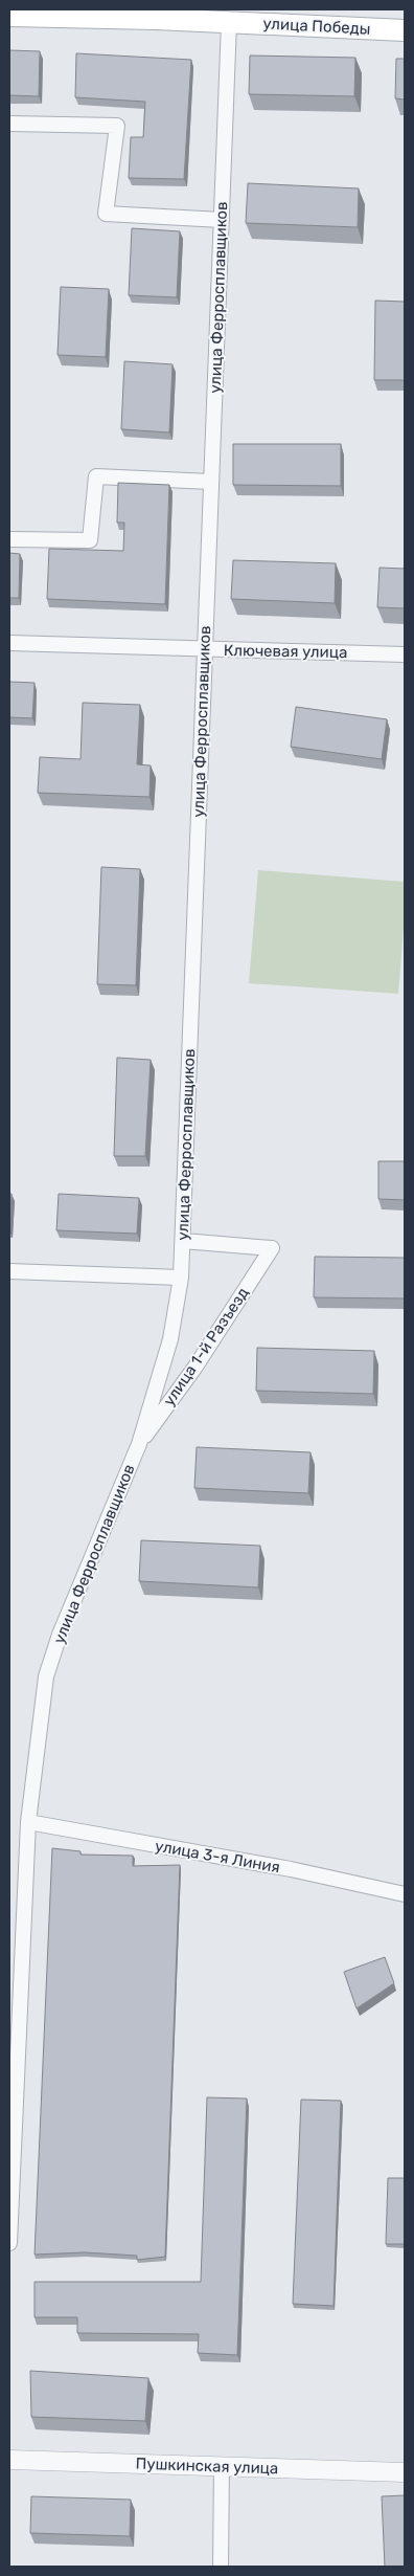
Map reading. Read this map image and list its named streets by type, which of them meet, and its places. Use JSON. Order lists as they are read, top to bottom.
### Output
{
  "streets": {
    "main road": ["улица Победы"],
    "street": [
      "улица Ферросплавщиков",
      "Ключевая улица",
      "улица 1-й Разъезд",
      "улица 3-я Линия",
      "Пушкинская улица"
    ]
  },
  "crossings": [
    ["улица Победы", "улица Ферросплавщиков"],
    ["улица Ферросплавщиков", "Ключевая улица"],
    ["улица Ферросплавщиков", "улица 1-й Разъезд"],
    ["улица Ферросплавщиков", "улица 3-я Линия"]
  ]
}
